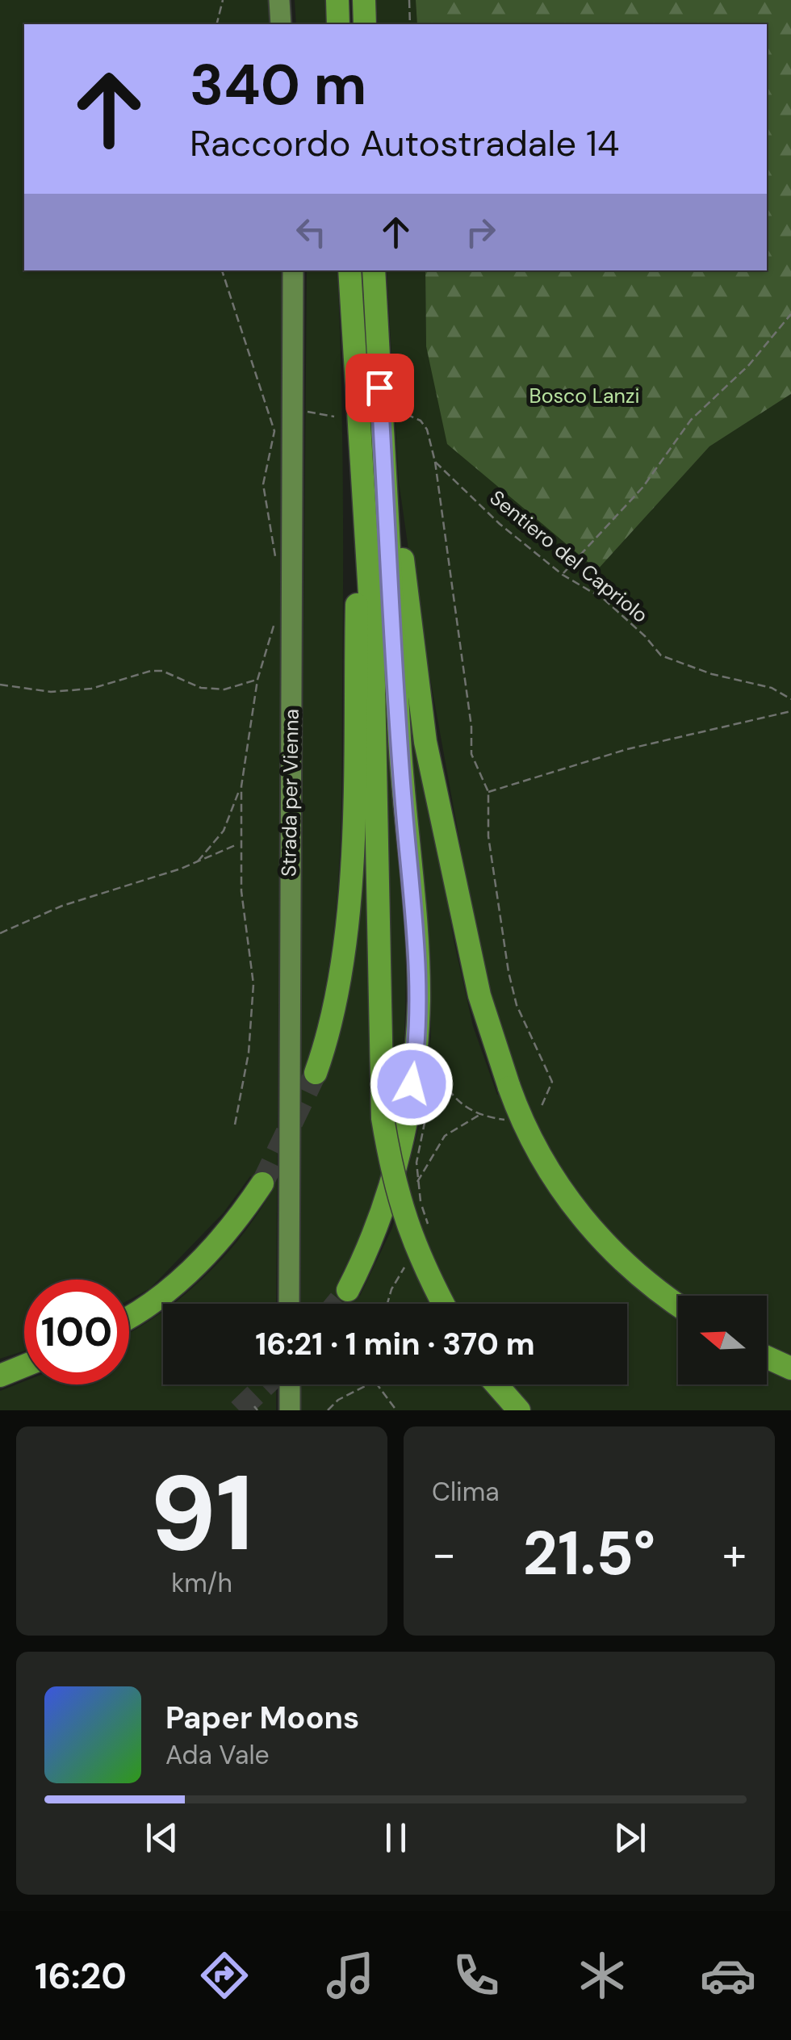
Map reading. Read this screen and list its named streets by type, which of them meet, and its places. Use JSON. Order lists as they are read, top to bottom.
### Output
{
  "streets": {
    "main road": ["Strada per Vienna"],
    "path": ["Sentiero del Capriolo"]
  },
  "parks": ["Bosco Lanzi"],
  "north": "left",
  "page": {
    "turn": ["340 m", "Raccordo Autostradale 14"],
    "limit": "100",
    "trip": "16:21 · 1 min · 370 m",
    "tile": [
      ["91", "km/h"],
      "Clima"
    ],
    "heat": ["−", "21.5°", "+"],
    "song": ["Paper Moons", "Ada Vale"],
    "tabs": "16:20"
  }
}
